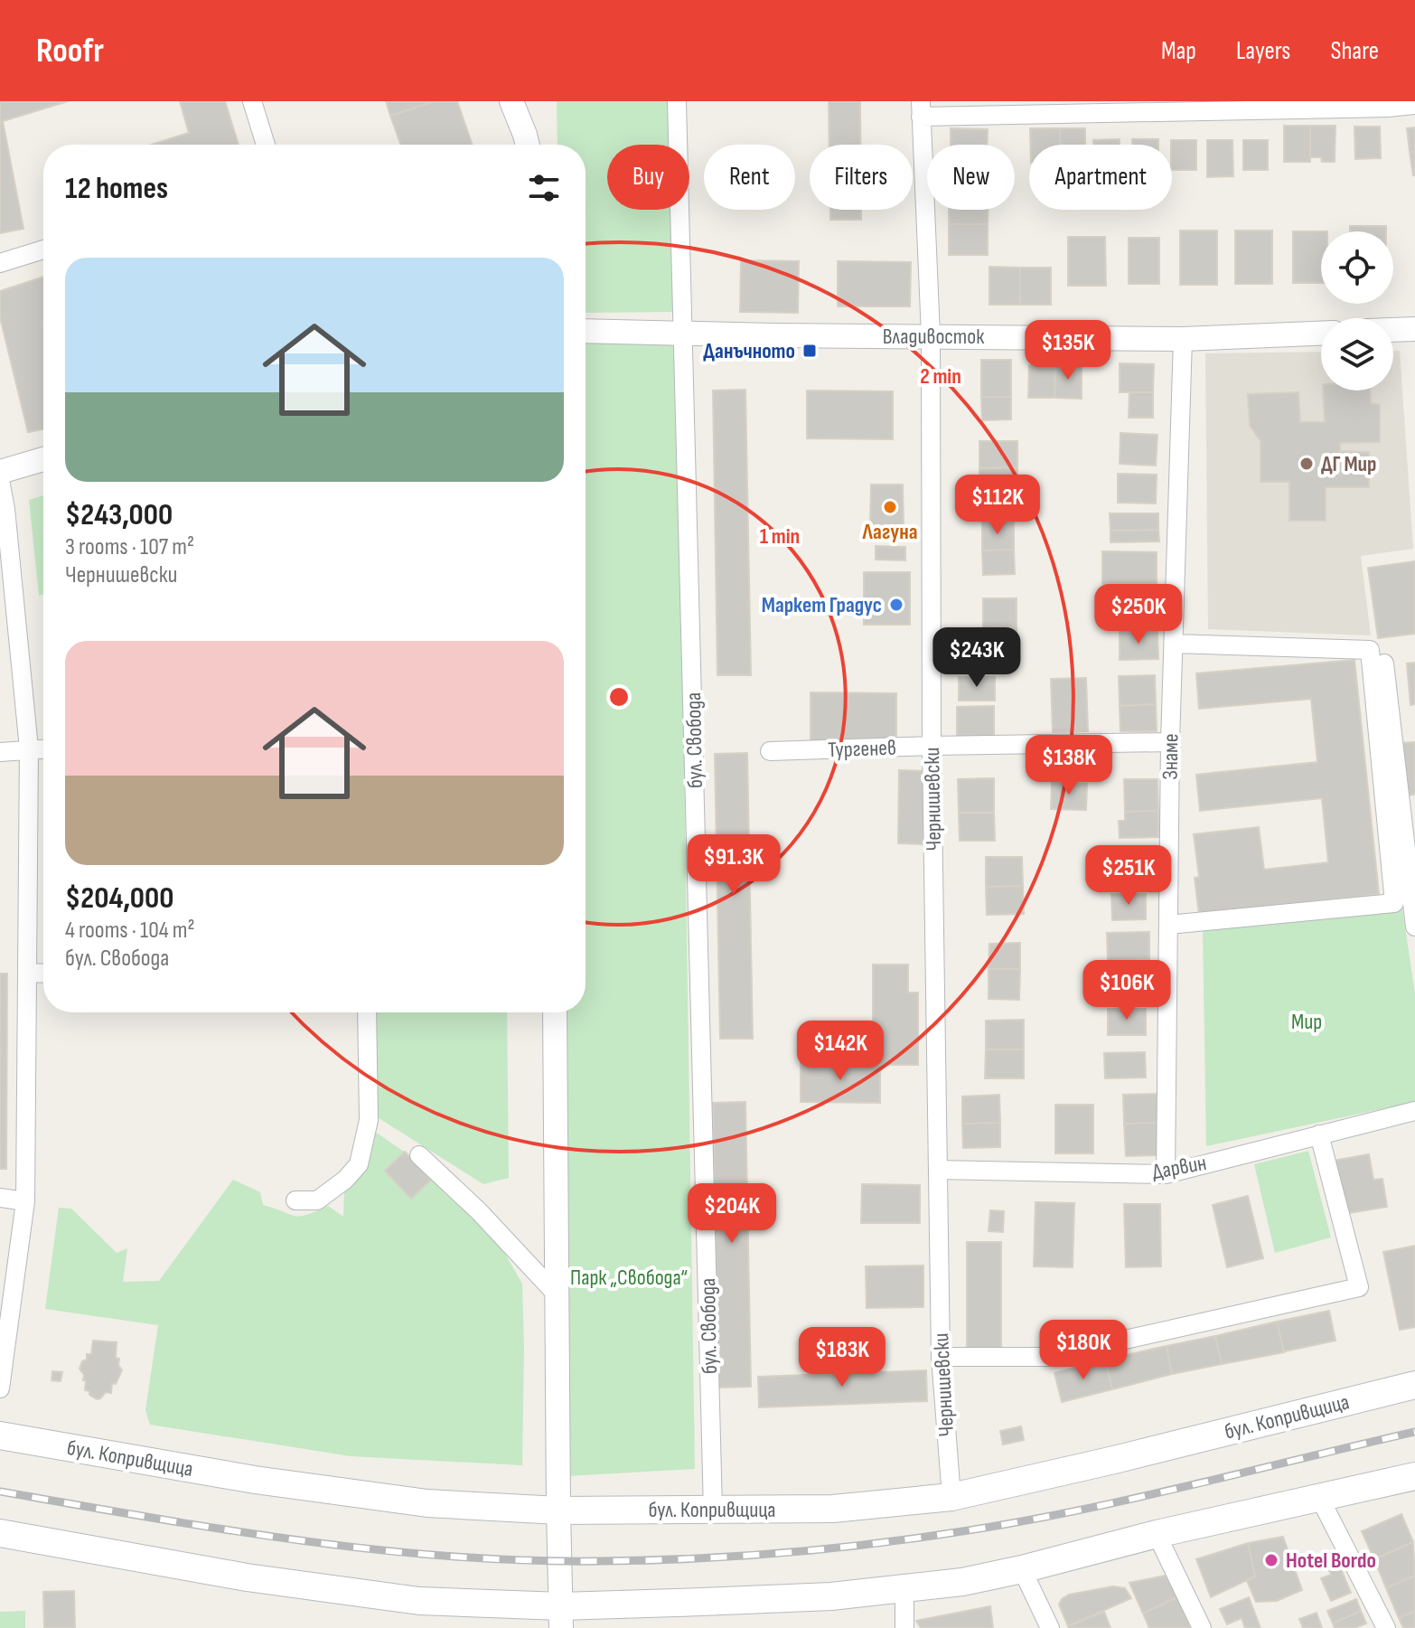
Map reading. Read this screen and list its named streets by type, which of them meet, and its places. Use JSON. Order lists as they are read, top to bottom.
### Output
{
  "streets": {
    "main road": ["бул. Копривщица"],
    "street": [
      "Владивосток",
      "бул. Свобода",
      "Тургенев",
      "Знаме",
      "Чернишевски",
      "Дарвин"
    ]
  },
  "crossings": [
    ["Владивосток", "бул. Свобода"],
    ["Владивосток", "Знаме"],
    ["Владивосток", "Чернишевски"],
    ["бул. Свобода", "бул. Копривщица"],
    ["Тургенев", "Знаме"],
    ["Тургенев", "Чернишевски"],
    ["Знаме", "Дарвин"],
    ["Чернишевски", "Дарвин"],
    ["Чернишевски", "бул. Копривщица"]
  ],
  "parks": ["Мир", "Парк „Свобода“"],
  "places": {
    "transit": ["Данъчното"],
    "other": [
      "ДГ Мир",
      "Лагуна",
      "Маркет Градус",
      "Hotel Bordo"
    ]
  },
  "page": {
    "header": "Roofr",
    "nav": ["Map", "Layers", "Share"],
    "chip": [
      "Buy",
      "Rent",
      "Filters",
      "New",
      "Apartment"
    ],
    "heading": "12 homes",
    "list": [
      {
        "name": "$243,000",
        "note": "3 rooms · 107 m² · Чернишевски"
      },
      {
        "name": "$204,000",
        "note": "4 rooms · 104 m² · бул. Свобода"
      }
    ],
    "price": [
      "$135K",
      "$112K",
      "$250K",
      "$243K",
      "$138K",
      "$91.3K",
      "$251K",
      "$106K",
      "$142K",
      "$204K",
      "$180K",
      "$183K"
    ]
  },
  "rings": ["2 min", "1 min"]
}
